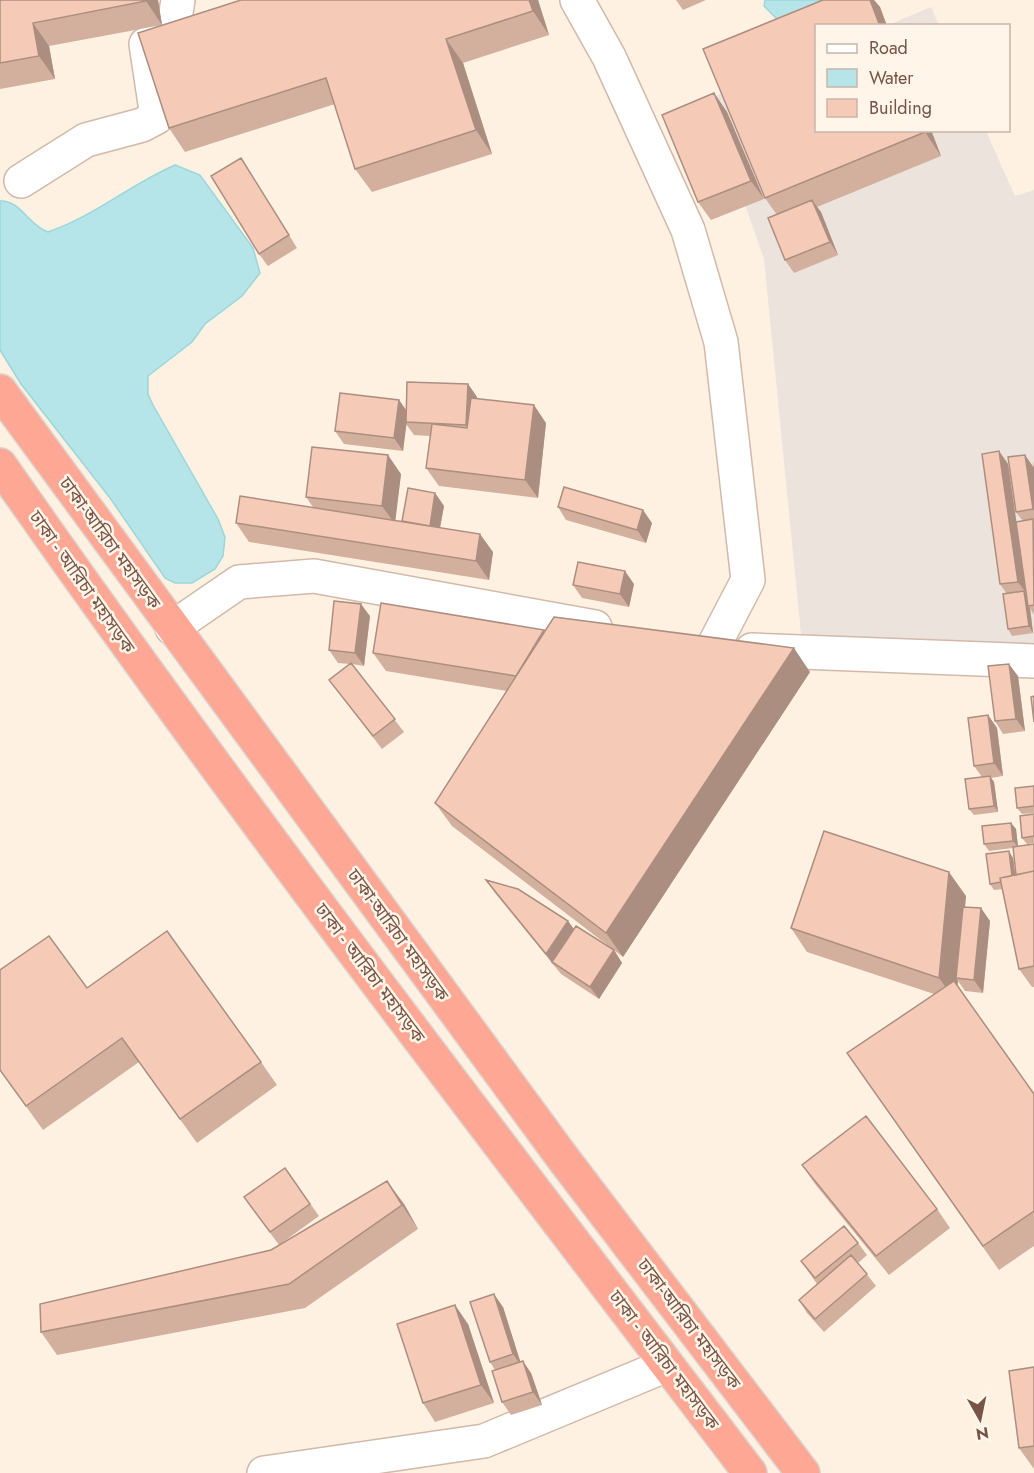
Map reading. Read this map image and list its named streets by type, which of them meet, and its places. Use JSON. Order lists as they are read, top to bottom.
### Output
{
  "streets": {
    "highway": ["ঢাকা-আরিচা মহাসড়ক", "ঢাকা - আরিচা মহাসড়ক"]
  },
  "legend": ["Road", "Water", "Building"],
  "north": "bottom"
}
